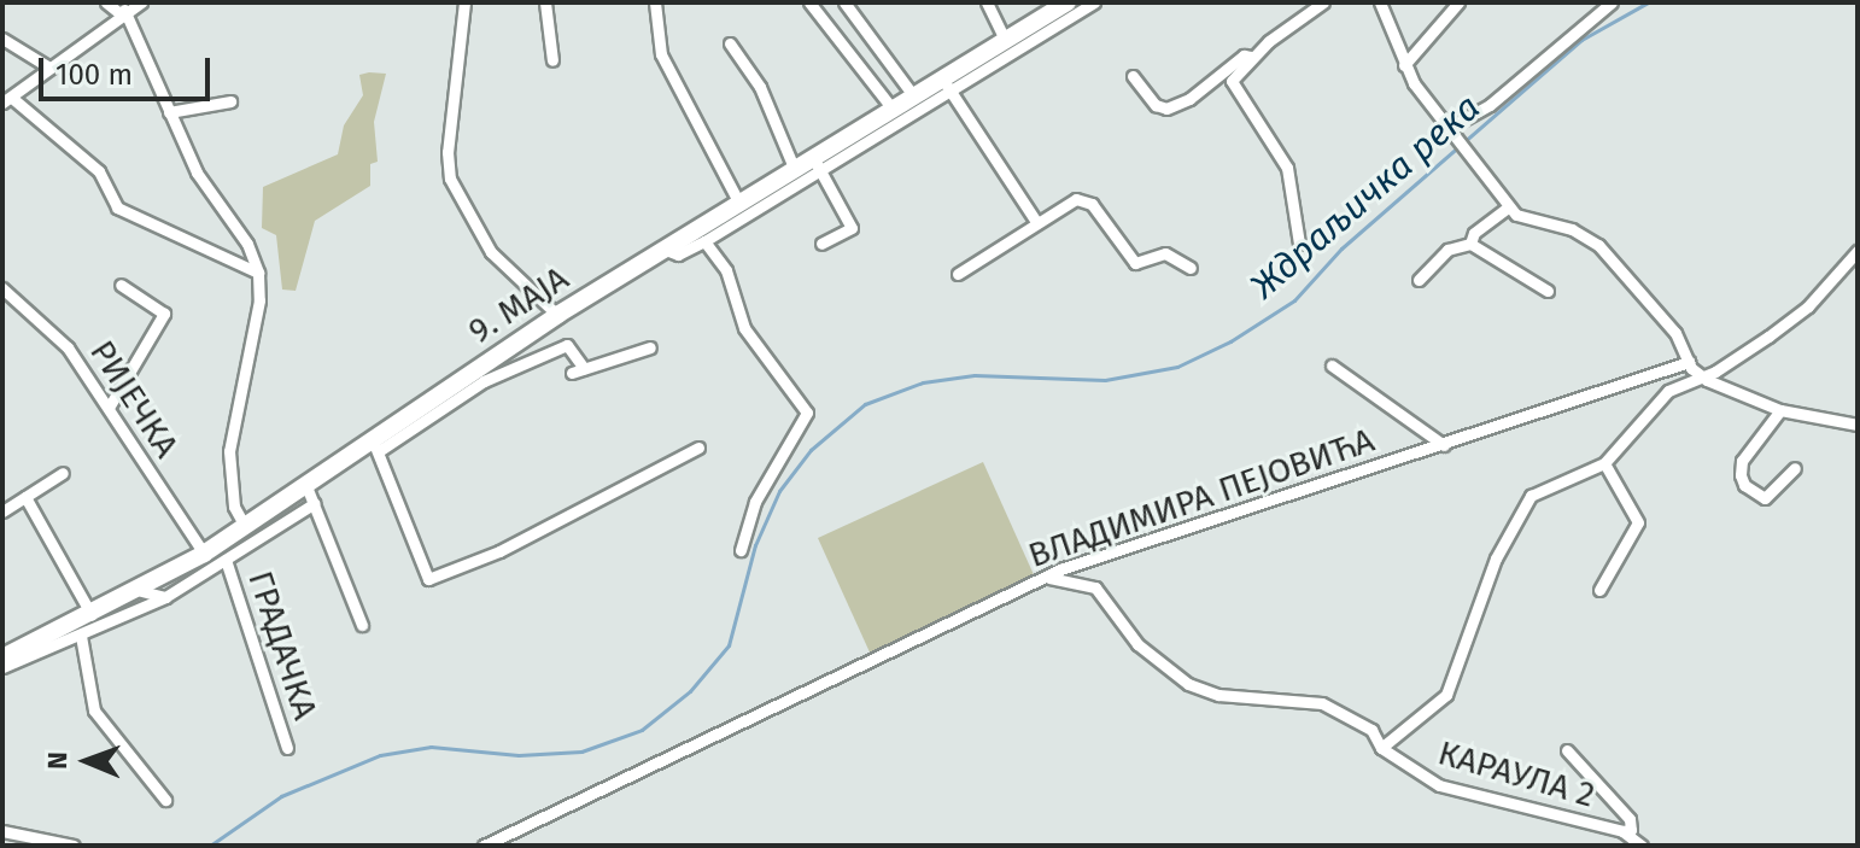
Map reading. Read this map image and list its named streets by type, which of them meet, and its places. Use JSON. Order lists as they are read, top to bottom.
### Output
{
  "streets": {
    "main road": ["9. МАЈА"],
    "street": [
      "РИЈЕЧКА",
      "ВЛАДИМИРА ПЕЈОВИЋА",
      "ГРАДАЧКА",
      "КАРАУЛА 2"
    ]
  },
  "crossings": [
    ["9. МАЈА", "РИЈЕЧКА"]
  ],
  "water": ["Ждраљичка река"],
  "scale_bar": "100 m",
  "north": "left"
}
